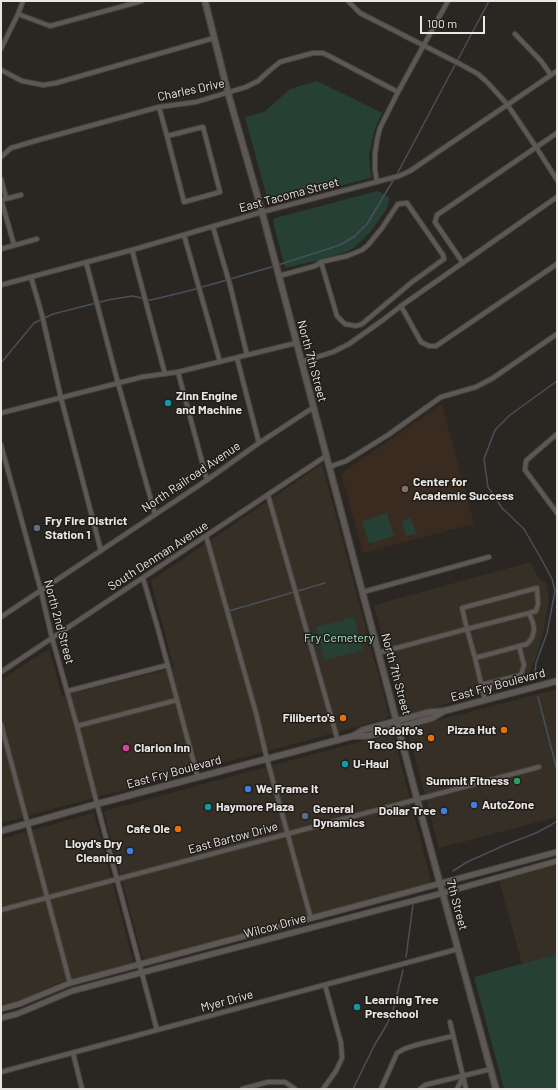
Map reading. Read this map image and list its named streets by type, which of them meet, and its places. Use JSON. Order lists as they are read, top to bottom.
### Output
{
  "streets": {
    "main road": ["North 7th Street", "East Fry Boulevard", "7th Street"],
    "street": [
      "Charles Drive",
      "East Tacoma Street",
      "North Railroad Avenue",
      "South Denman Avenue",
      "North 2nd Street",
      "East Bartow Drive",
      "Wilcox Drive",
      "Myer Drive"
    ]
  },
  "crossings": [
    ["Charles Drive", "North 7th Street"],
    ["East Tacoma Street", "North 7th Street"],
    ["North 7th Street", "North Railroad Avenue"],
    ["North 7th Street", "South Denman Avenue"],
    ["North 7th Street", "East Fry Boulevard"],
    ["North 7th Street", "7th Street"],
    ["North Railroad Avenue", "North 2nd Street"],
    ["South Denman Avenue", "North 2nd Street"],
    ["North 2nd Street", "East Fry Boulevard"],
    ["North 2nd Street", "East Bartow Drive"],
    ["North 2nd Street", "Wilcox Drive"],
    ["North 2nd Street", "Myer Drive"],
    ["East Fry Boulevard", "7th Street"],
    ["East Bartow Drive", "7th Street"],
    ["7th Street", "Wilcox Drive"],
    ["7th Street", "Myer Drive"]
  ],
  "parks": ["Fry Cemetery"],
  "places": [
    "Zinn Engine and Machine",
    "Center for Academic Success",
    "Fry Fire District Station 1",
    "Filiberto's",
    "Pizza Hut",
    "Rodolfo's Taco Shop",
    "Clarion Inn",
    "U-Haul",
    "Summit Fitness",
    "We Frame It",
    "AutoZone",
    "Haymore Plaza",
    "Dollar Tree",
    "General Dynamics",
    "Cafe Ole",
    "Lloyd's Dry Cleaning",
    "Learning Tree Preschool"
  ],
  "scale_bar": "100 m"
}
